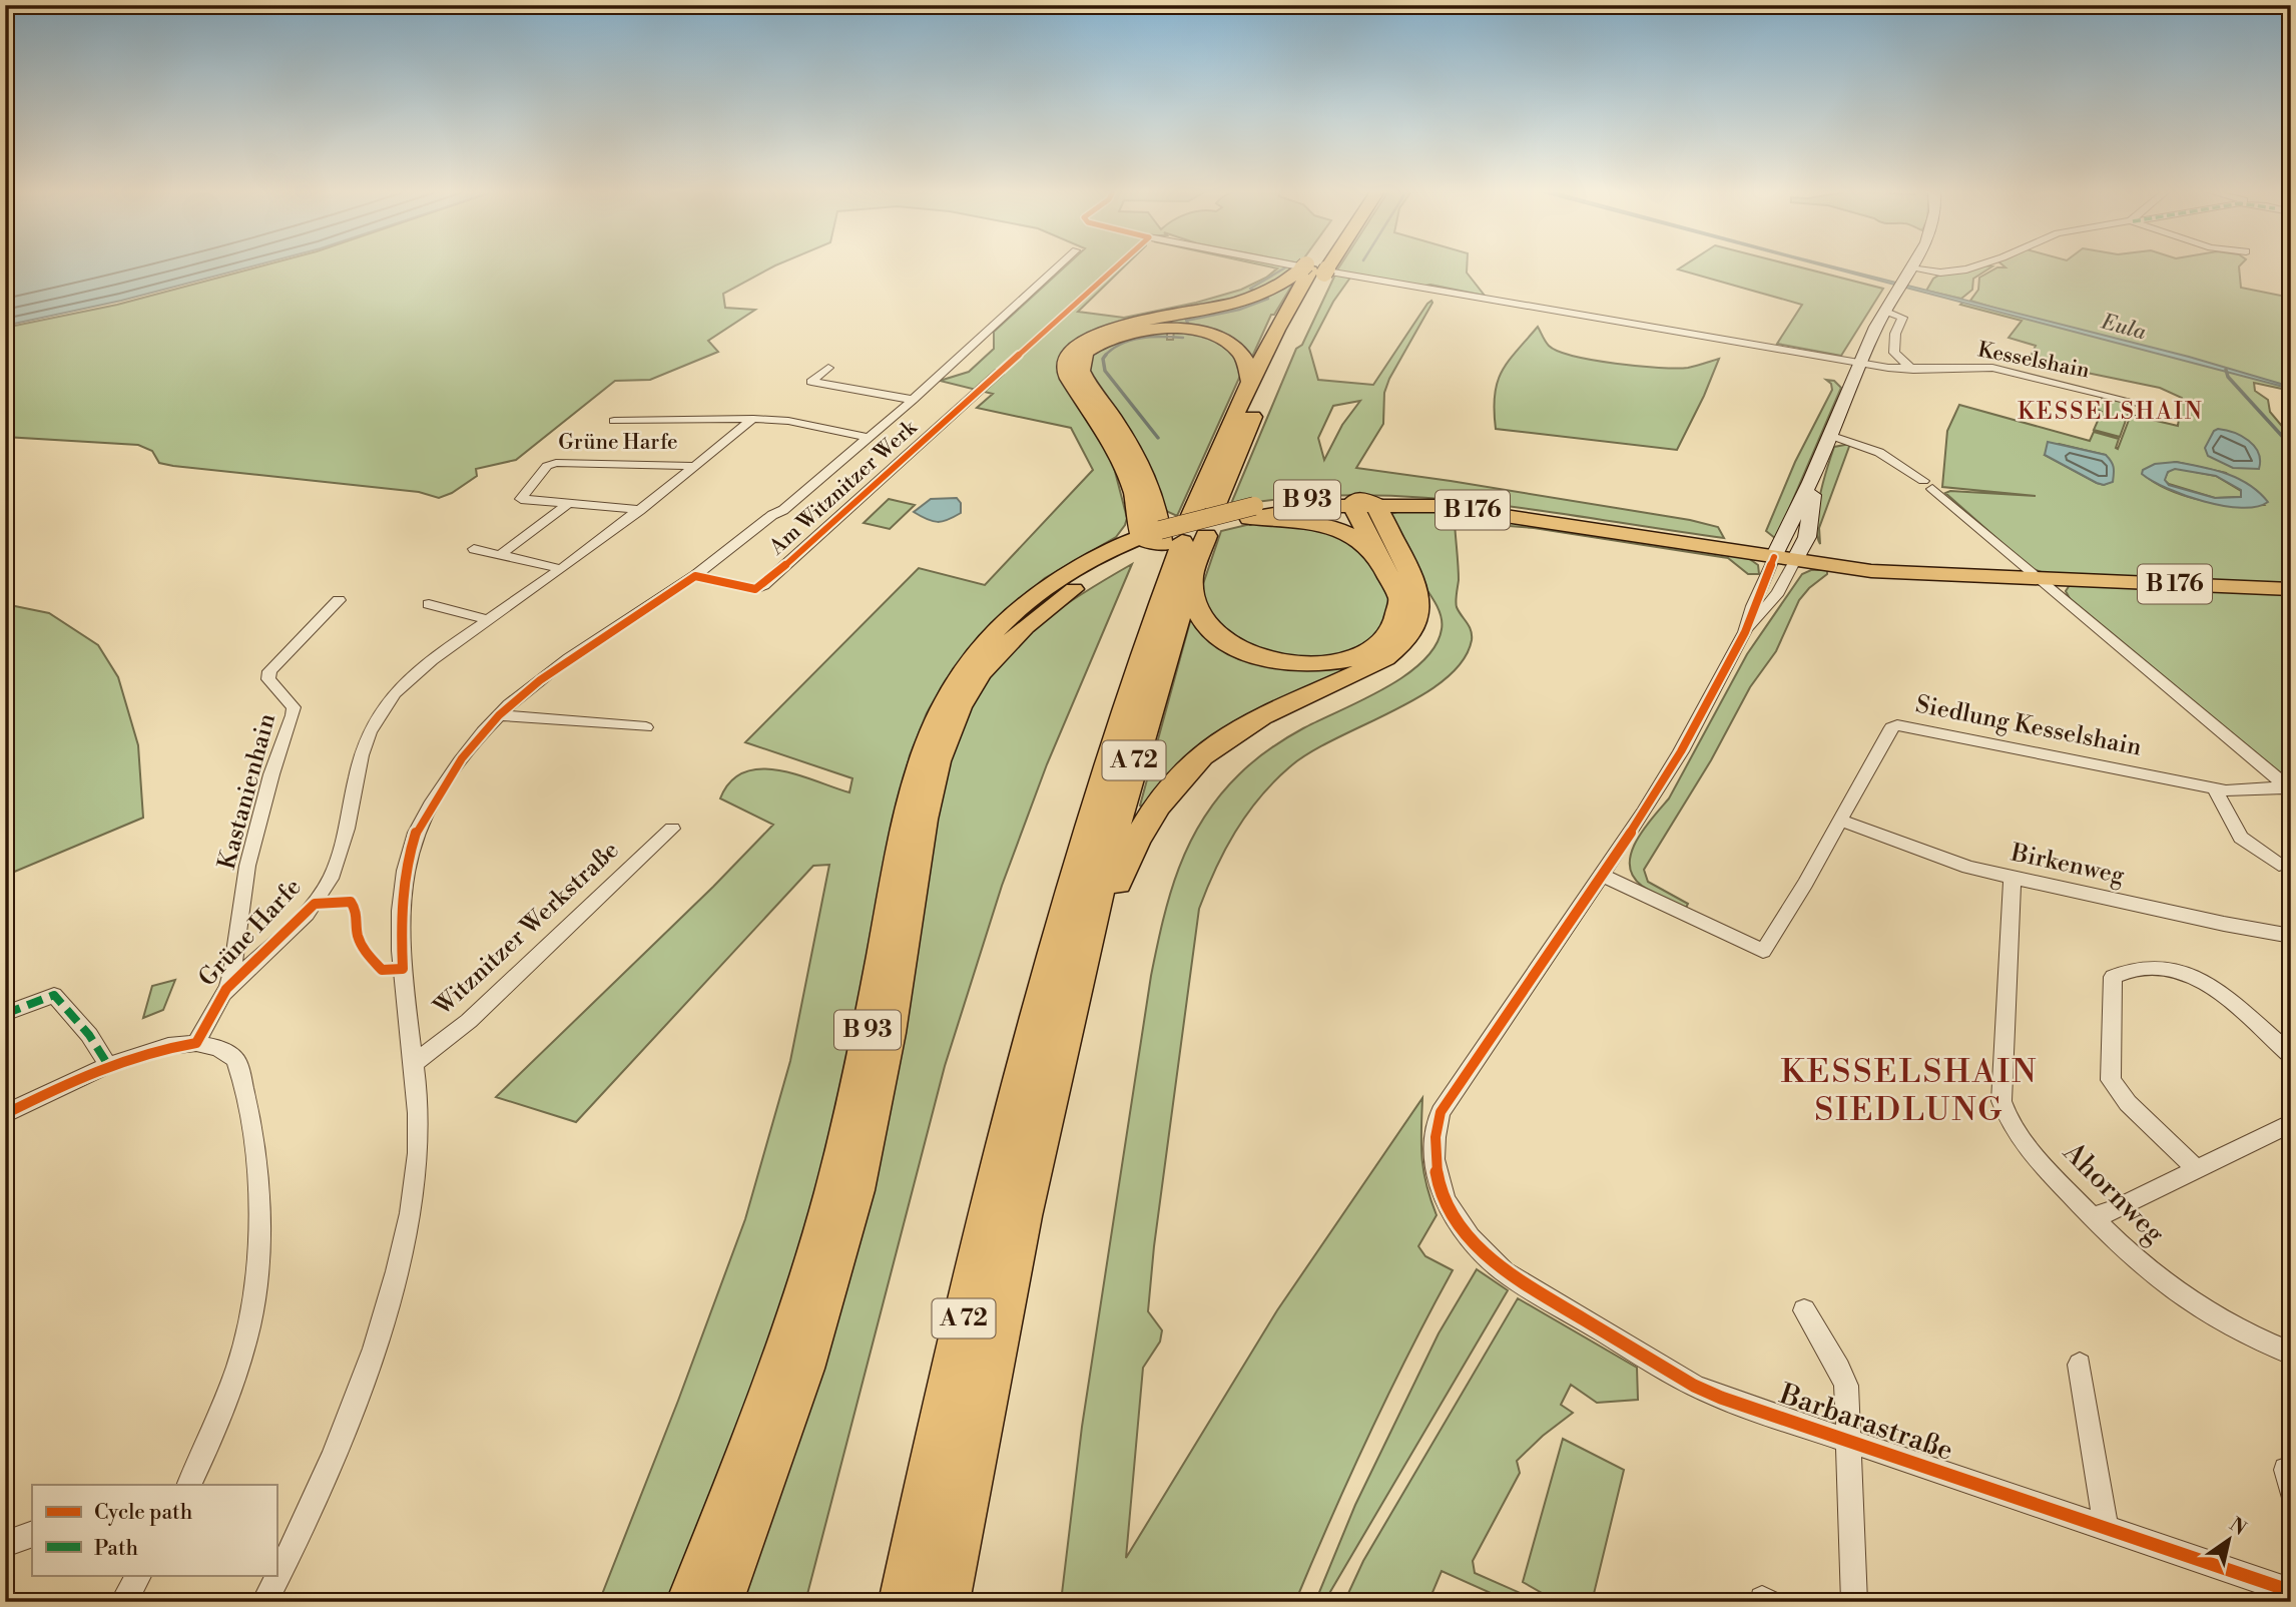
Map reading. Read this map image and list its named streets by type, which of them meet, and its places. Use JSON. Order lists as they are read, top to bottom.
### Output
{
  "streets": {
    "highway": ["A 72"],
    "main road": ["B 93", "B 176"],
    "street": [
      "Kesselshain",
      "Grüne Harfe",
      "Am Witznitzer Werk",
      "Siedlung Kesselshain",
      "Kastanienhain",
      "Birkenweg",
      "Witznitzer Werkstraße",
      "Ahornweg",
      "Barbarastraße"
    ]
  },
  "crossings": [
    ["Grüne Harfe", "Kastanienhain"],
    ["Grüne Harfe", "Witznitzer Werkstraße"],
    ["Am Witznitzer Werk", "Witznitzer Werkstraße"],
    ["B 93", "B 176"],
    ["B 93", "A 72"],
    ["B 176", "Siedlung Kesselshain"],
    ["Siedlung Kesselshain", "Birkenweg"],
    ["Siedlung Kesselshain", "Barbarastraße"],
    ["Birkenweg", "Ahornweg"]
  ],
  "districts": ["KESSELSHAIN", "KESSELSHAIN SIEDLUNG"],
  "water": ["Eula"],
  "legend": ["Cycle path", "Path"],
  "north": "top right"
}
